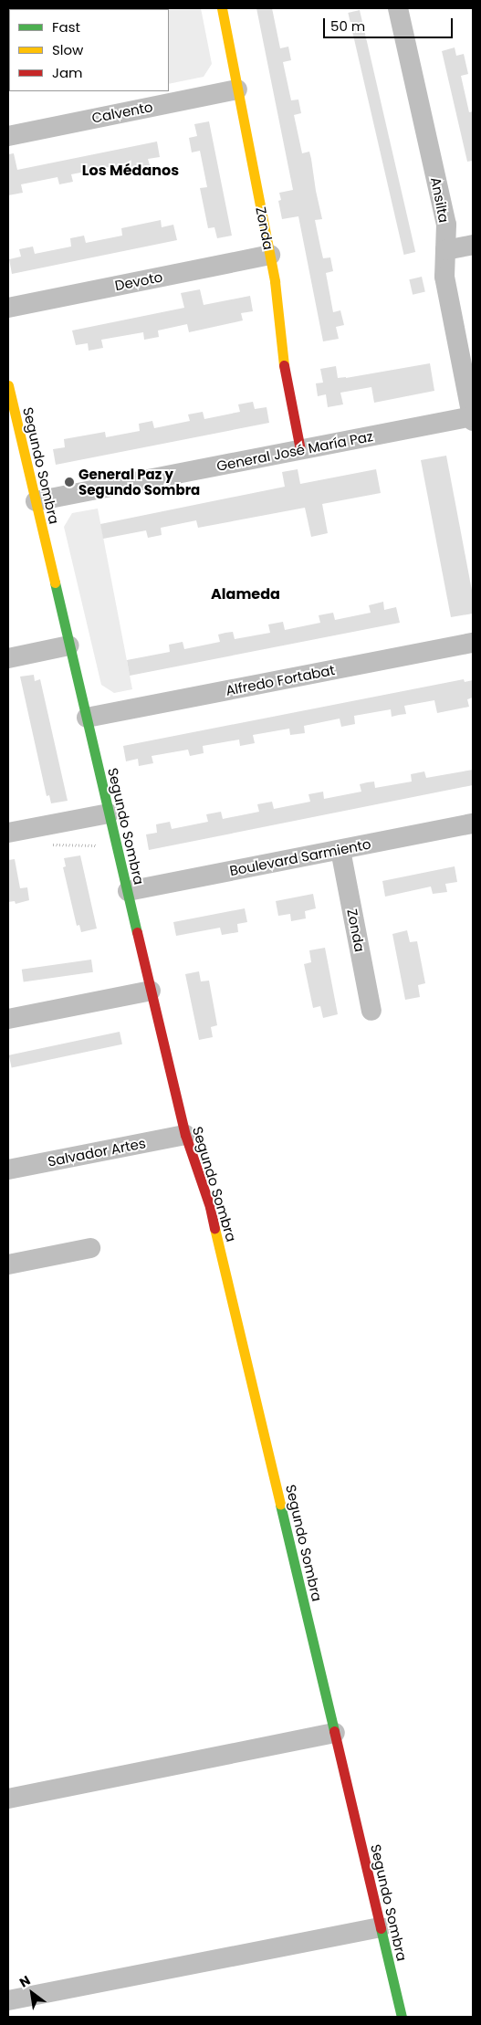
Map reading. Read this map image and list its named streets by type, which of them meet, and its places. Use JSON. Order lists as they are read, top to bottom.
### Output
{
  "streets": {
    "street": [
      "Calvento",
      "Ansilta",
      "Zonda",
      "Devoto",
      "General José María Paz",
      "Segundo Sombra",
      "Alfredo Fortabat",
      "Boulevard Sarmiento",
      "Salvador Artes"
    ]
  },
  "crossings": [
    ["Calvento", "Zonda"],
    ["Ansilta", "General José María Paz"],
    ["Zonda", "Devoto"],
    ["Zonda", "General José María Paz"],
    ["Zonda", "Boulevard Sarmiento"],
    ["General José María Paz", "Segundo Sombra"],
    ["Segundo Sombra", "Alfredo Fortabat"],
    ["Segundo Sombra", "Boulevard Sarmiento"],
    ["Segundo Sombra", "Salvador Artes"]
  ],
  "districts": ["Los Médanos", "Alameda"],
  "places": ["General Paz y Segundo Sombra"],
  "legend": ["Fast", "Slow", "Jam"],
  "scale_bar": "50 m",
  "north": "top left"
}
